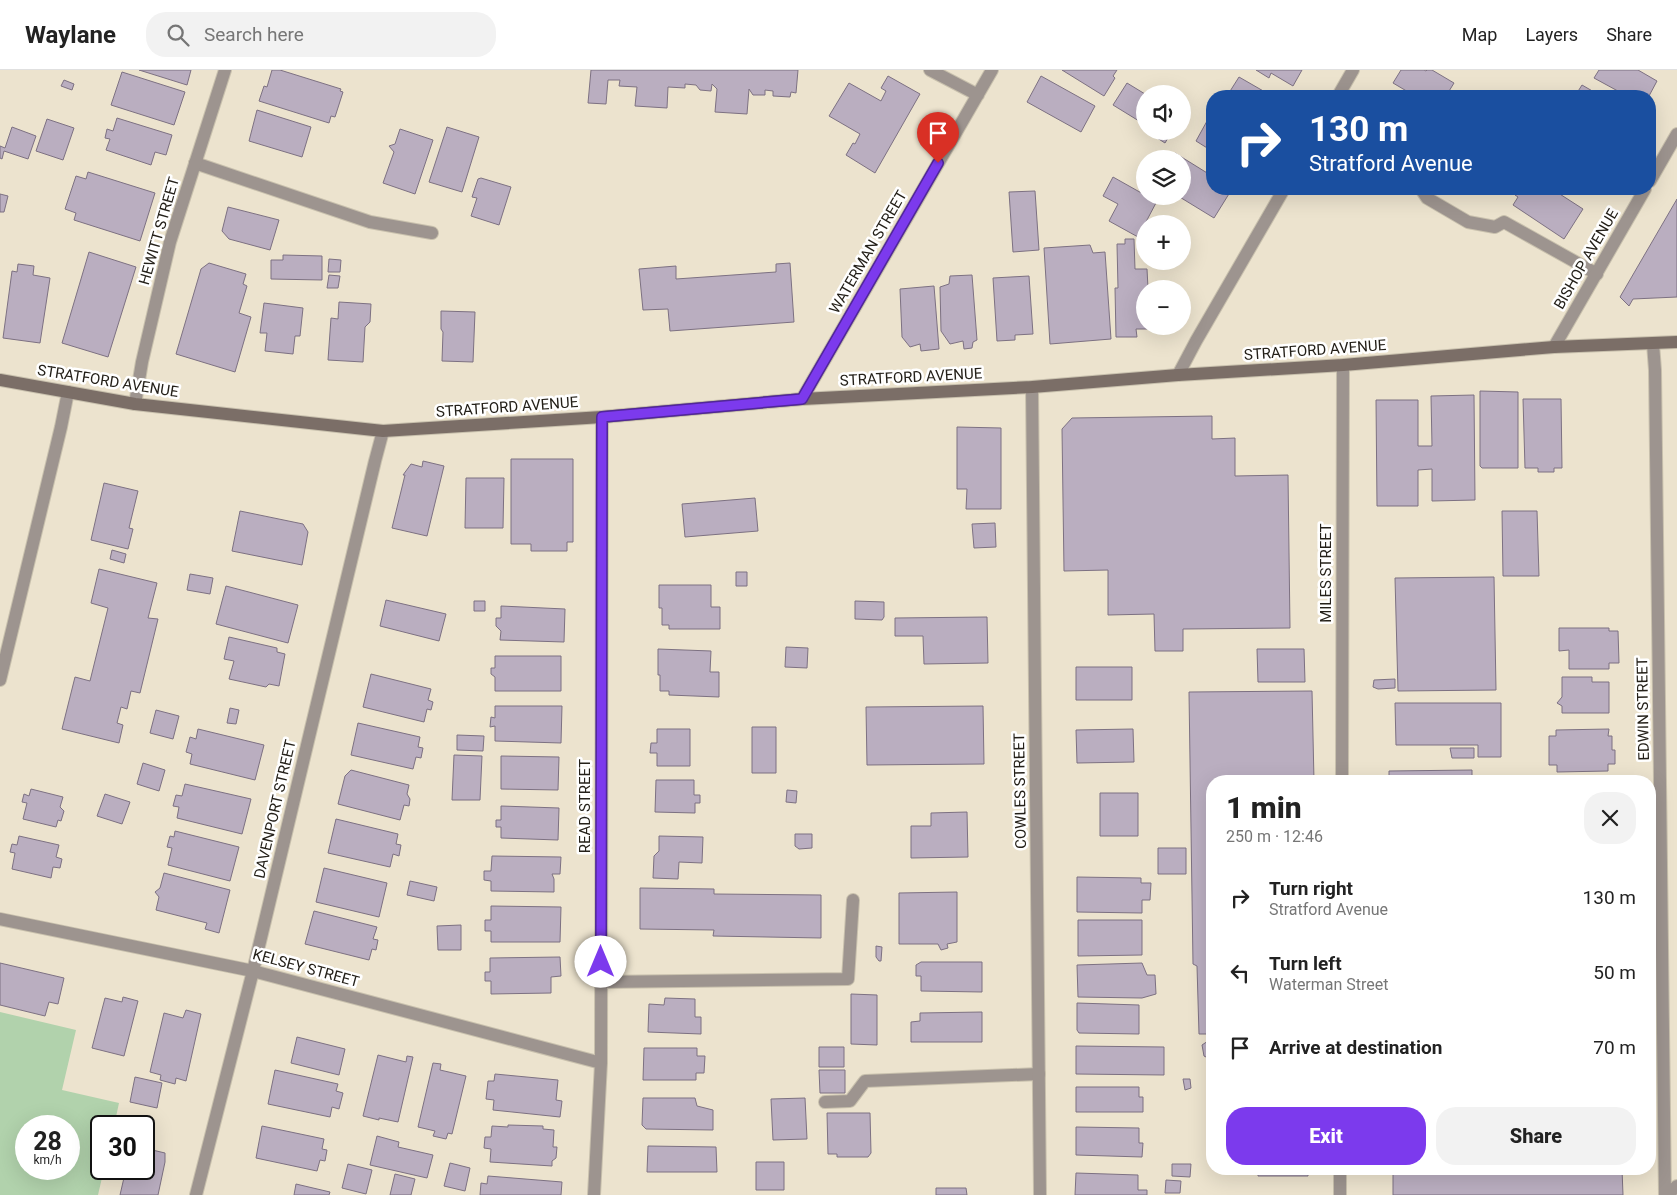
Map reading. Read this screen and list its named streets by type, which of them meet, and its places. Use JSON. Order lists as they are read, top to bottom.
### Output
{
  "streets": {
    "main road": ["STRATFORD AVENUE"],
    "street": [
      "HEWITT STREET",
      "WATERMAN STREET",
      "BISHOP AVENUE",
      "MILES STREET",
      "EDWIN STREET",
      "COWLES STREET",
      "READ STREET",
      "DAVENPORT STREET",
      "KELSEY STREET"
    ]
  },
  "crossings": [
    ["HEWITT STREET", "STRATFORD AVENUE"],
    ["WATERMAN STREET", "STRATFORD AVENUE"],
    ["BISHOP AVENUE", "STRATFORD AVENUE"],
    ["STRATFORD AVENUE", "MILES STREET"],
    ["STRATFORD AVENUE", "EDWIN STREET"],
    ["STRATFORD AVENUE", "COWLES STREET"],
    ["STRATFORD AVENUE", "READ STREET"],
    ["STRATFORD AVENUE", "DAVENPORT STREET"],
    ["READ STREET", "KELSEY STREET"],
    ["DAVENPORT STREET", "KELSEY STREET"]
  ],
  "page": {
    "header": "Waylane",
    "search": "Search here",
    "nav": ["Map", "Layers", "Share"],
    "map_buttons": ["+", "−"],
    "turn": ["130 m", "Stratford Avenue"],
    "heading": ["1 min", "250 m · 12:46"],
    "list": [
      {
        "name": "Turn right",
        "note": "Stratford Avenue",
        "value": "130 m"
      },
      {
        "name": "Turn left",
        "note": "Waterman Street",
        "value": "50 m"
      },
      {
        "name": "Arrive at destination",
        "value": "70 m"
      }
    ],
    "buttons": ["Exit", "Share"],
    "speed": "28 km/h",
    "limit": "30"
  }
}
